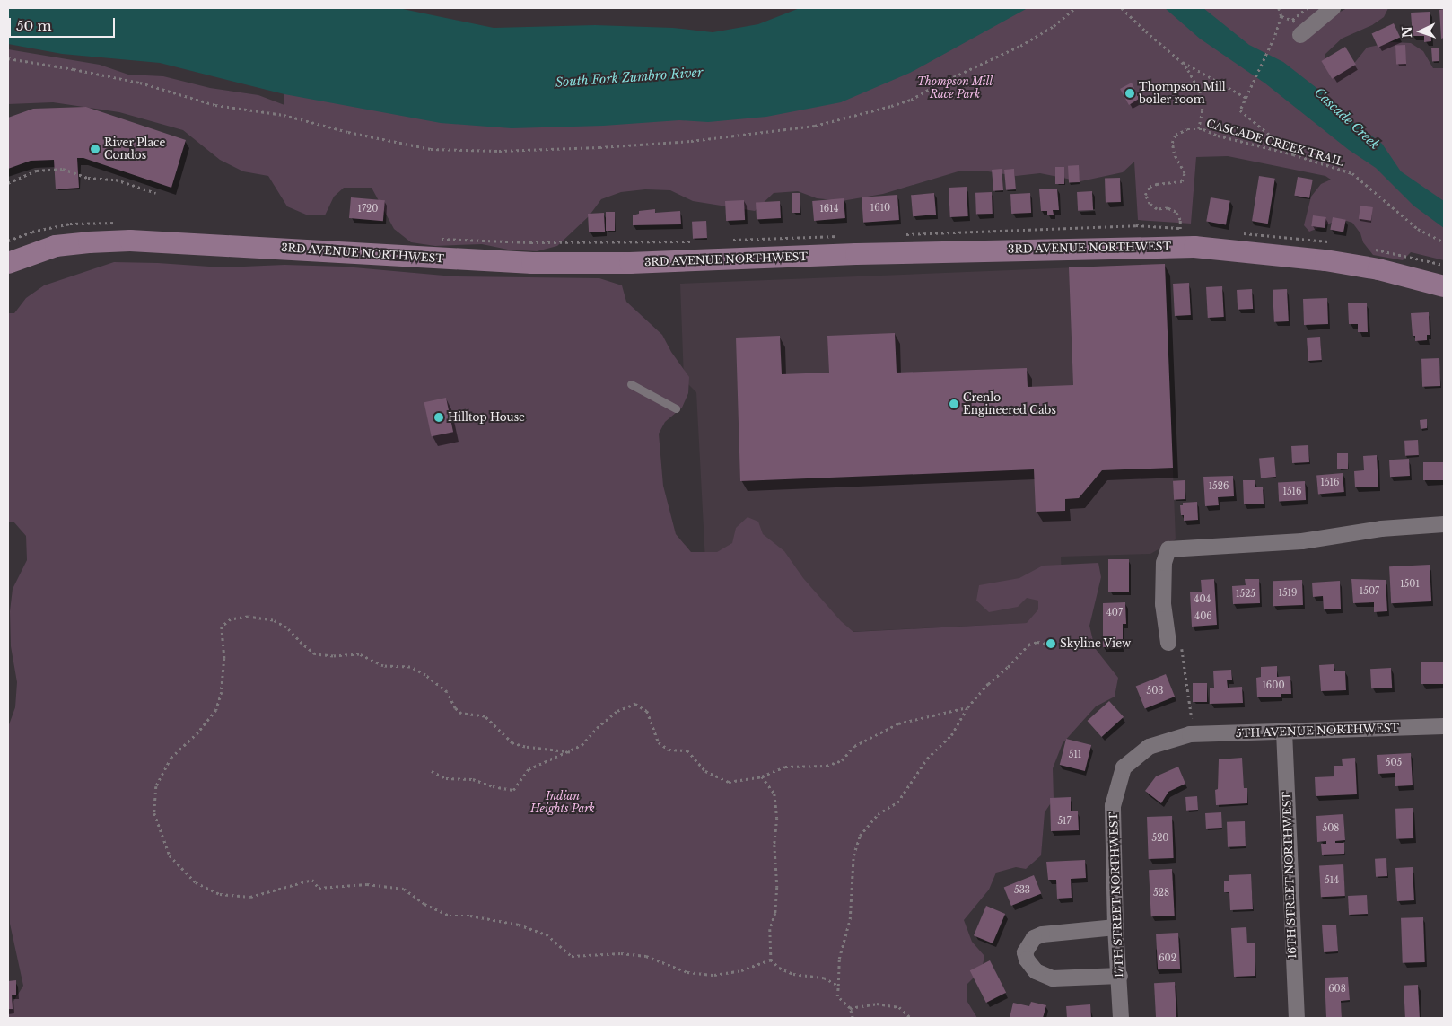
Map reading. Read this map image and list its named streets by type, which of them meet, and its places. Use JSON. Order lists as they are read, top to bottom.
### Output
{
  "streets": {
    "main road": ["3RD AVENUE NORTHWEST"],
    "street": ["5TH AVENUE NORTHWEST", "16TH STREET NORTHWEST", "17TH STREET NORTHWEST"],
    "path": ["CASCADE CREEK TRAIL"]
  },
  "crossings": [
    ["5TH AVENUE NORTHWEST", "16TH STREET NORTHWEST"],
    ["5TH AVENUE NORTHWEST", "17TH STREET NORTHWEST"]
  ],
  "water": ["South Fork Zumbro River", "Cascade Creek"],
  "parks": ["Thompson Mill Race Park", "Indian Heights Park"],
  "places": [
    "Thompson Mill boiler room",
    "River Place Condos",
    "Crenlo Engineered Cabs",
    "Hilltop House",
    "Skyline View"
  ],
  "house_numbers": [
    "1610",
    "1720",
    "1614",
    "1516",
    "1526",
    "1516",
    "1501",
    "1507",
    "1519",
    "1525",
    "404",
    "407",
    "406",
    "1600",
    "503",
    "511",
    "505",
    "517",
    "508",
    "520",
    "514",
    "533",
    "528",
    "602",
    "608"
  ],
  "scale_bar": "50 m",
  "north": "left"
}
